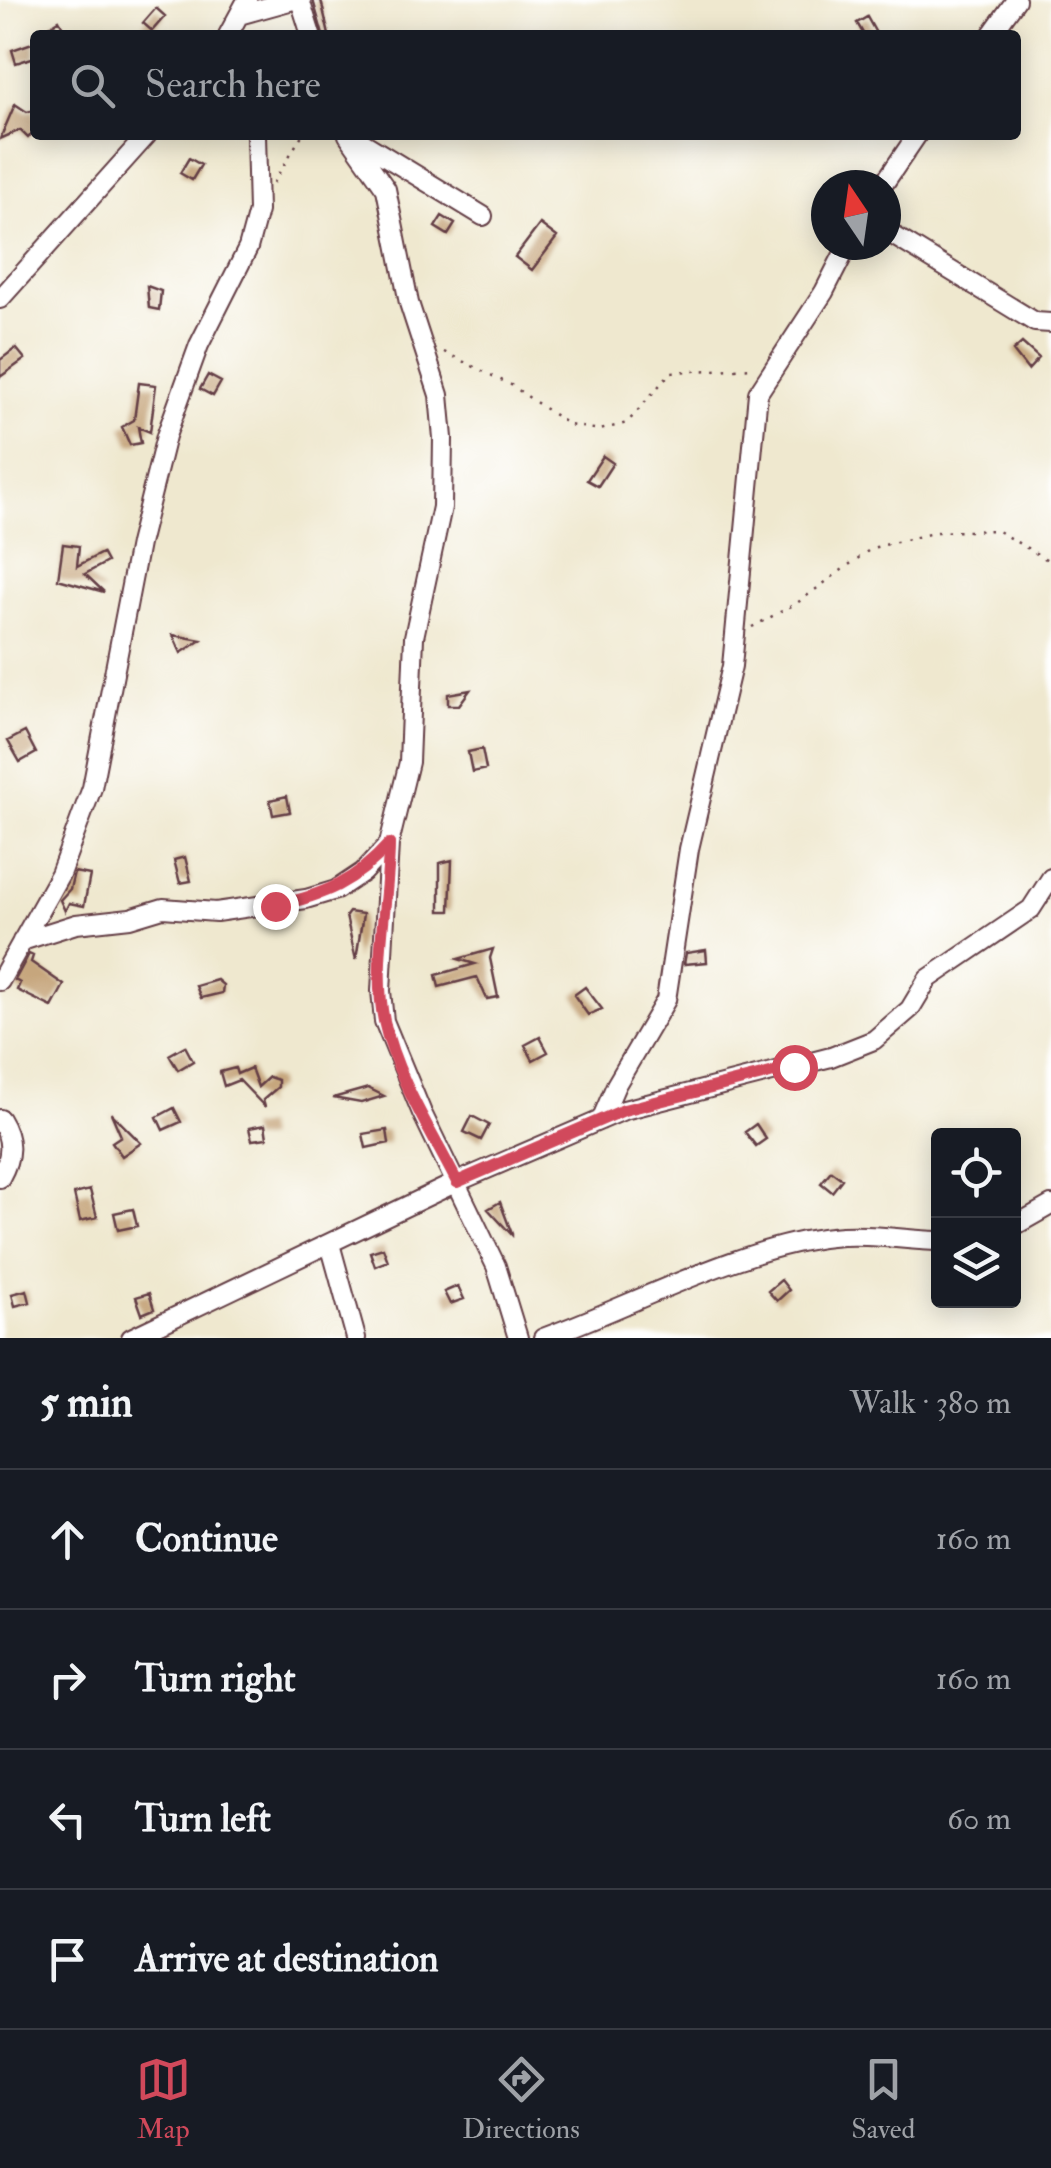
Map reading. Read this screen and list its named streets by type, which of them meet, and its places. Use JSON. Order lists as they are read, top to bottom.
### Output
{
  "north": "top",
  "page": {
    "search": "Search here",
    "heading": ["5 min", "Walk · 380 m"],
    "list": [
      ["Continue", "160 m"],
      ["Turn right", "160 m"],
      ["Turn left", "60 m"],
      "Arrive at destination"
    ],
    "nav": ["Map", "Directions", "Saved"]
  }
}
